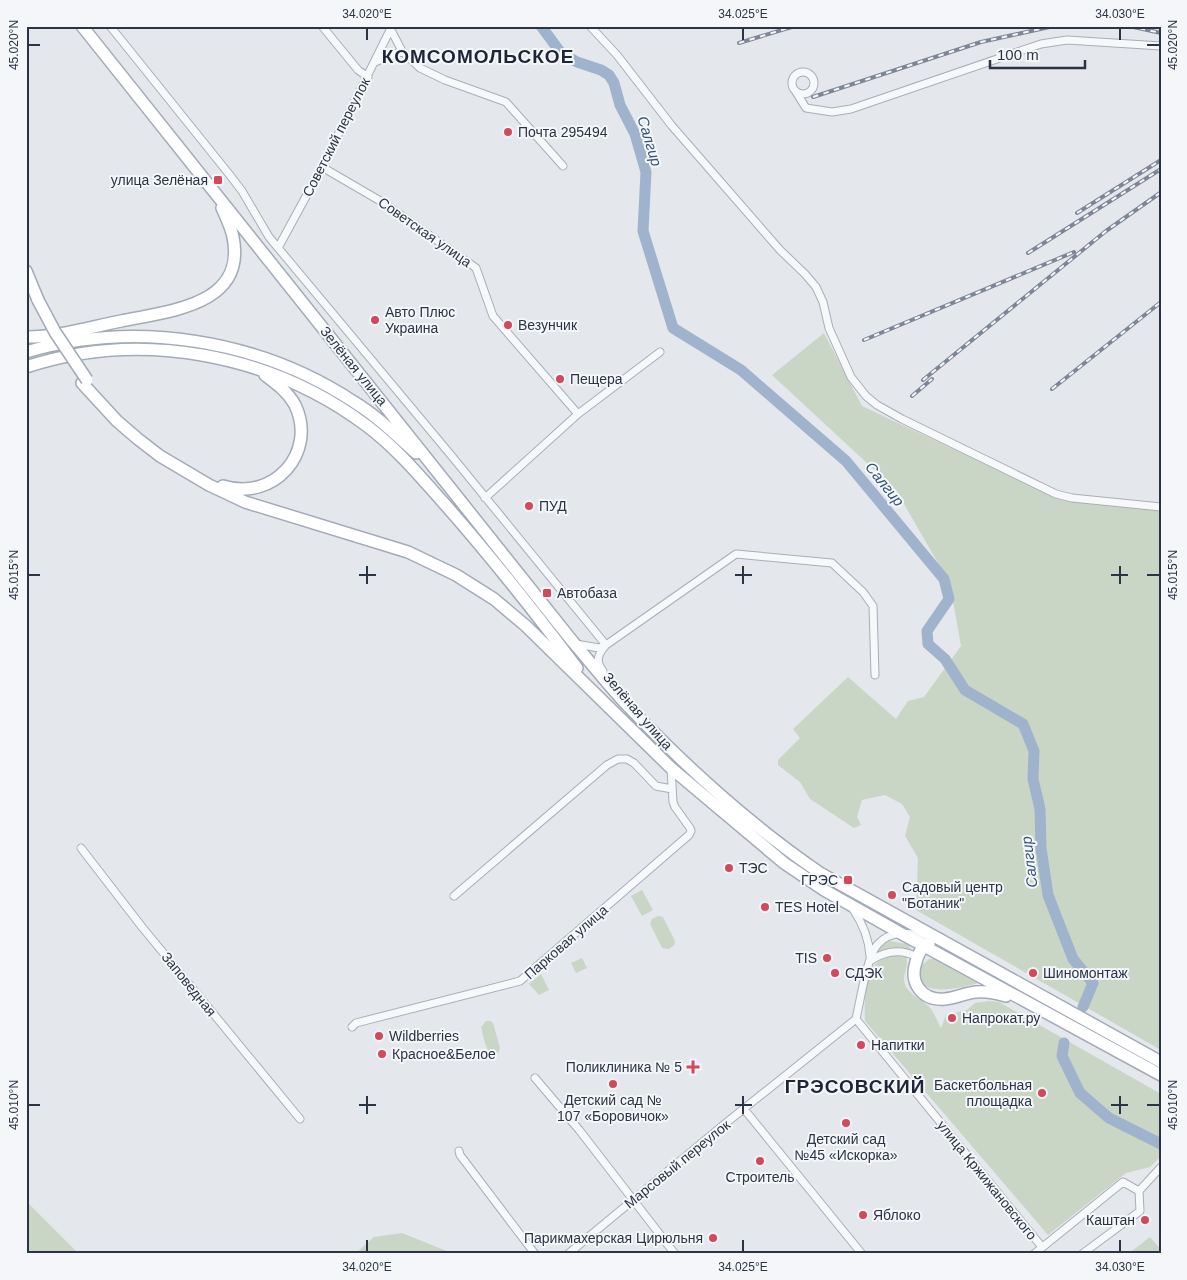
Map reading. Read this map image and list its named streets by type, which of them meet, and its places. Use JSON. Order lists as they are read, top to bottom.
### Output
{
  "streets": {
    "main road": ["Зелёная улица"],
    "street": [
      "Советский переулок",
      "Советская улица",
      "Парковая улица",
      "Заповедная",
      "Марсовый переулок",
      "улица Кржижановского"
    ]
  },
  "crossings": [
    ["Советский переулок", "Советская улица"],
    ["Марсовый переулок", "улица Кржижановского"]
  ],
  "districts": ["КОМСОМОЛЬСКОЕ", "ГРЭСОВСКИЙ"],
  "water": ["Салгир"],
  "places": {
    "other": [
      "Почта 295494",
      "Авто Плюс Украина",
      "Везунчик",
      "Пещера",
      "ПУД",
      "ТЭС",
      "Садовый центр \"Ботаник\"",
      "TES Hotel",
      "TIS",
      "СДЭК",
      "Шиномонтаж",
      "Напрокат.ру",
      "Wildberries",
      "Напитки",
      "Красное&Белое",
      "Детский сад № 107 «Боровичок»",
      "Баскетбольная площадка",
      "Детский сад №45 «Искорка»",
      "Строитель",
      "Яблоко",
      "Каштан",
      "Парикмахерская Цирюльня"
    ],
    "transit": ["улица Зелёная", "Автобаза", "ГРЭС"],
    "health": ["Поликлиника № 5"]
  },
  "scale_bar": "100 m",
  "coordinates": [
    "34.020°E",
    "34.025°E",
    "34.030°E",
    "45.020°N",
    "45.015°N",
    "45.010°N"
  ]
}
